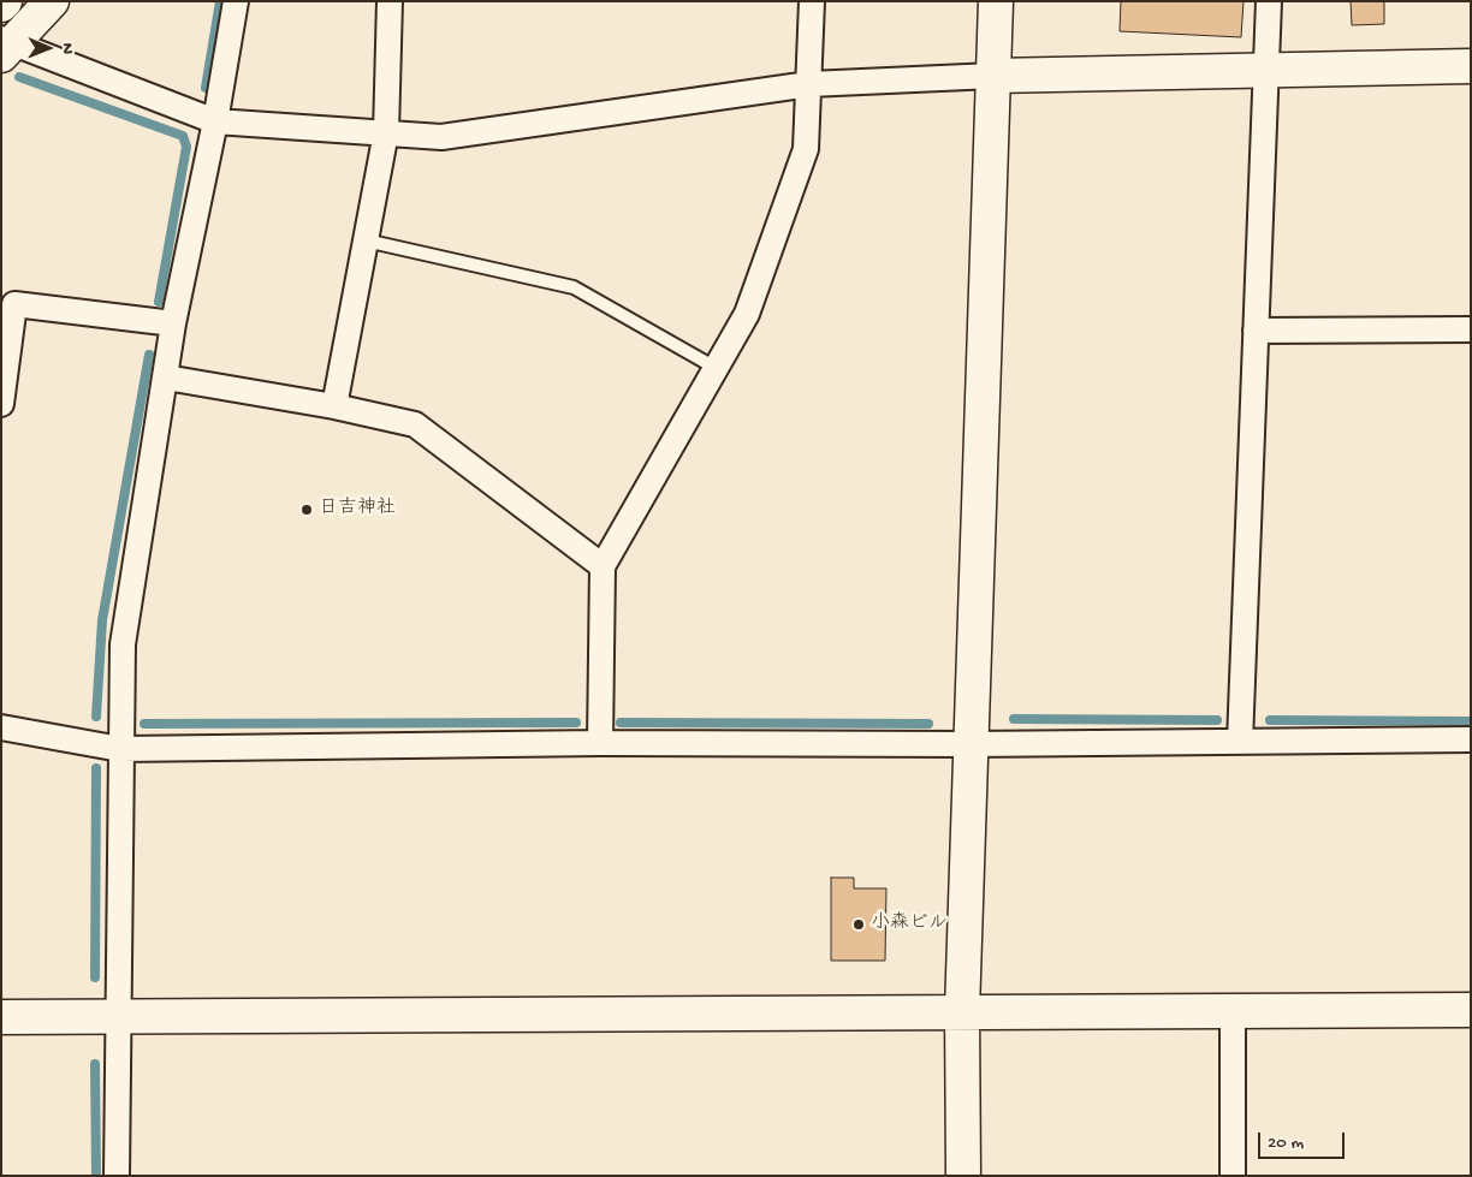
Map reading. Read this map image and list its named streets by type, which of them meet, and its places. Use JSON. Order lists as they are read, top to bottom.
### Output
{
  "places": ["日吉神社", "小森ビル"],
  "scale_bar": "20 m",
  "north": "right"
}
